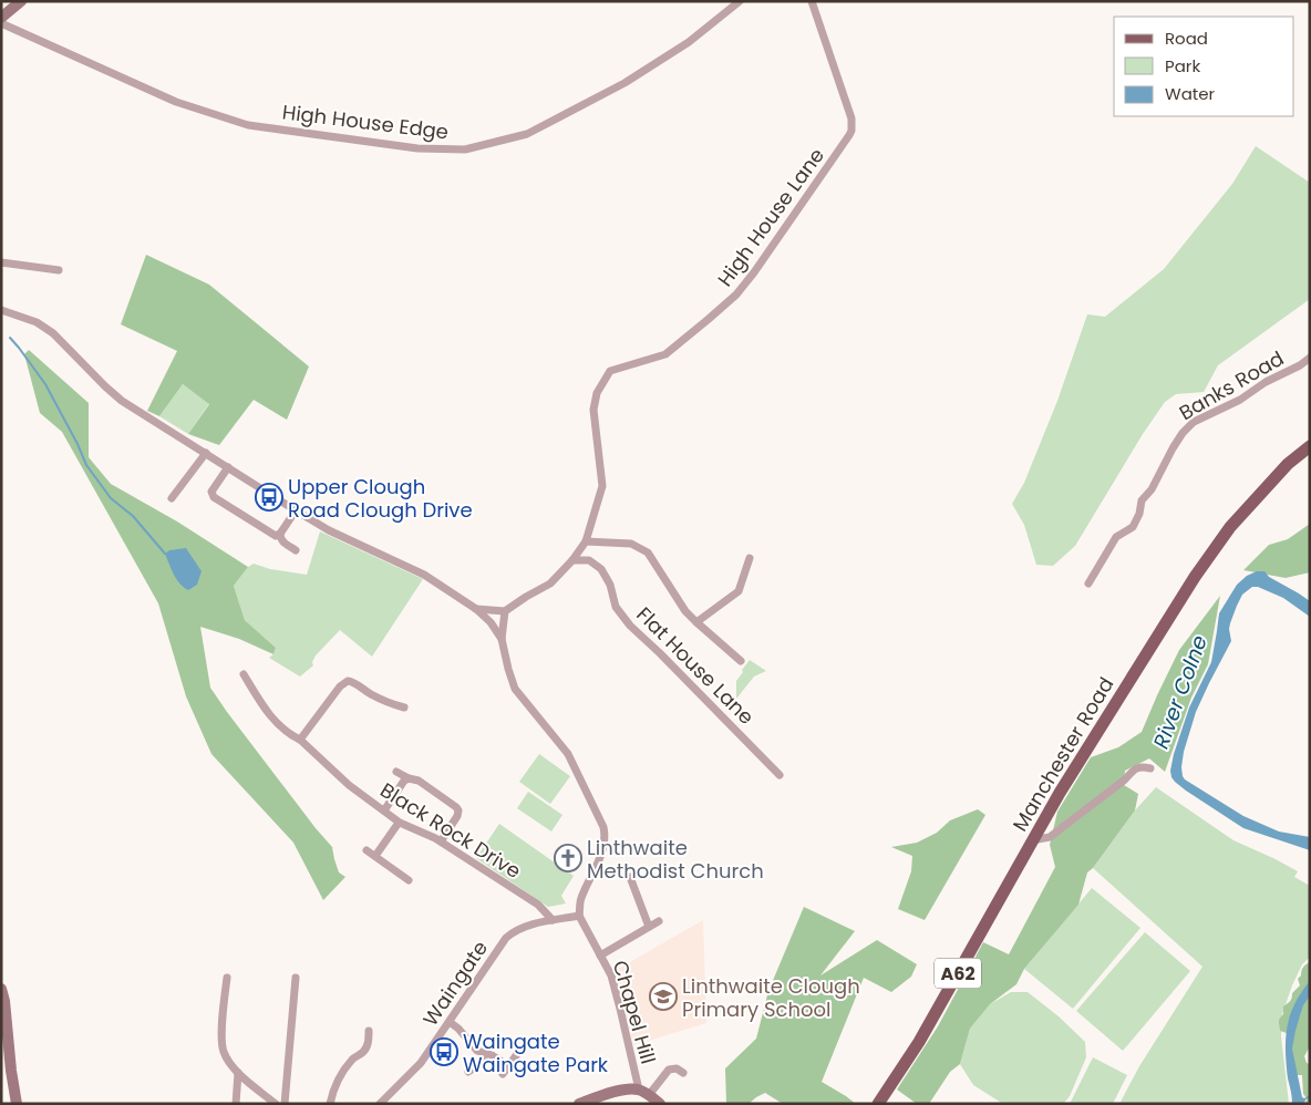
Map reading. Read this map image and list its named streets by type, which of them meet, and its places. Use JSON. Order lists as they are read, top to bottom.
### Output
{
  "streets": {
    "main road": ["Manchester Road", "A62"],
    "street": [
      "High House Edge",
      "High House Lane",
      "Banks Road",
      "Flat House Lane",
      "Black Rock Drive",
      "Waingate",
      "Chapel Hill"
    ]
  },
  "crossings": [
    ["High House Lane", "Flat House Lane"],
    ["Black Rock Drive", "Waingate"],
    ["Waingate", "Chapel Hill"]
  ],
  "water": ["River Colne"],
  "places": {
    "bus stop": ["Upper Clough Road Clough Drive", "Waingate Waingate Park"],
    "church": ["Linthwaite Methodist Church"],
    "school or university": ["Linthwaite Clough Primary School"]
  },
  "legend": ["Road", "Park", "Water"]
}
